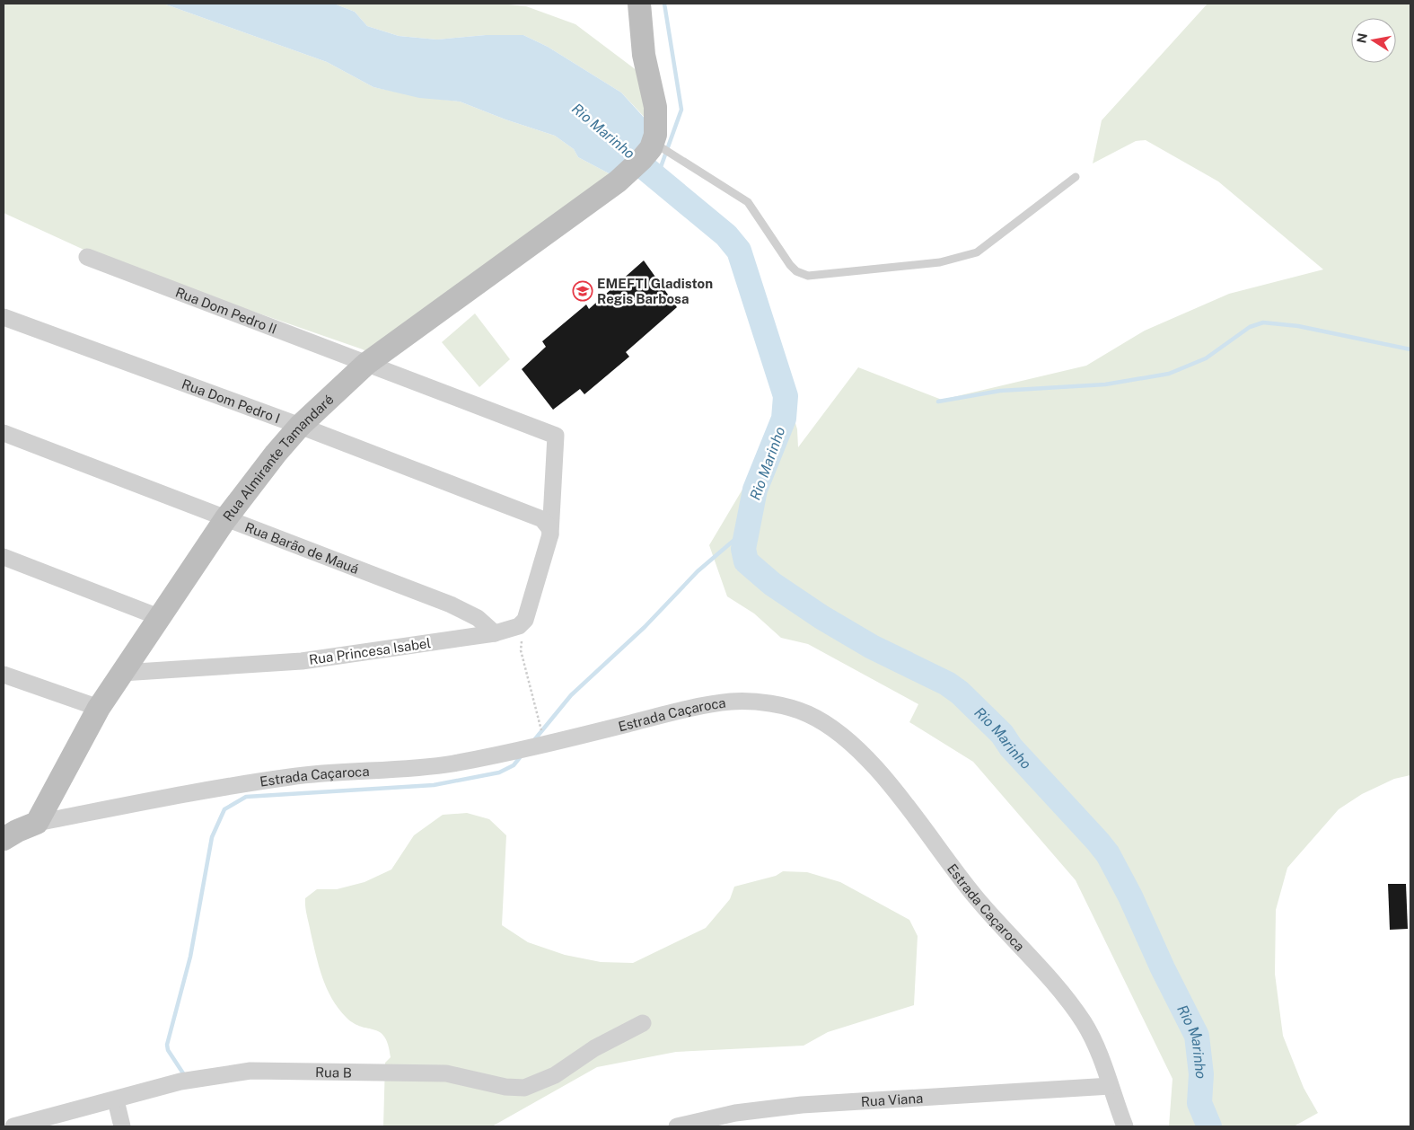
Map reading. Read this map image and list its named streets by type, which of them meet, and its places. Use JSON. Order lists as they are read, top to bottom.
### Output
{
  "streets": {
    "main road": ["Rua Almirante Tamandaré"],
    "street": [
      "Rua Dom Pedro II",
      "Rua Dom Pedro I",
      "Rua Barão de Mauá",
      "Rua Princesa Isabel",
      "Estrada Caçaroca",
      "Rua B",
      "Rua Viana"
    ]
  },
  "crossings": [
    ["Rua Dom Pedro II", "Rua Dom Pedro I"],
    ["Rua Dom Pedro II", "Rua Almirante Tamandaré"],
    ["Rua Dom Pedro I", "Rua Almirante Tamandaré"],
    ["Rua Almirante Tamandaré", "Rua Barão de Mauá"],
    ["Rua Almirante Tamandaré", "Rua Princesa Isabel"],
    ["Rua Almirante Tamandaré", "Estrada Caçaroca"],
    ["Rua Barão de Mauá", "Rua Princesa Isabel"],
    ["Estrada Caçaroca", "Rua Viana"]
  ],
  "water": ["Rio Marinho"],
  "places": {
    "school or university": ["EMEFTI Gladiston Regis Barbosa"]
  },
  "north": "left"
}
